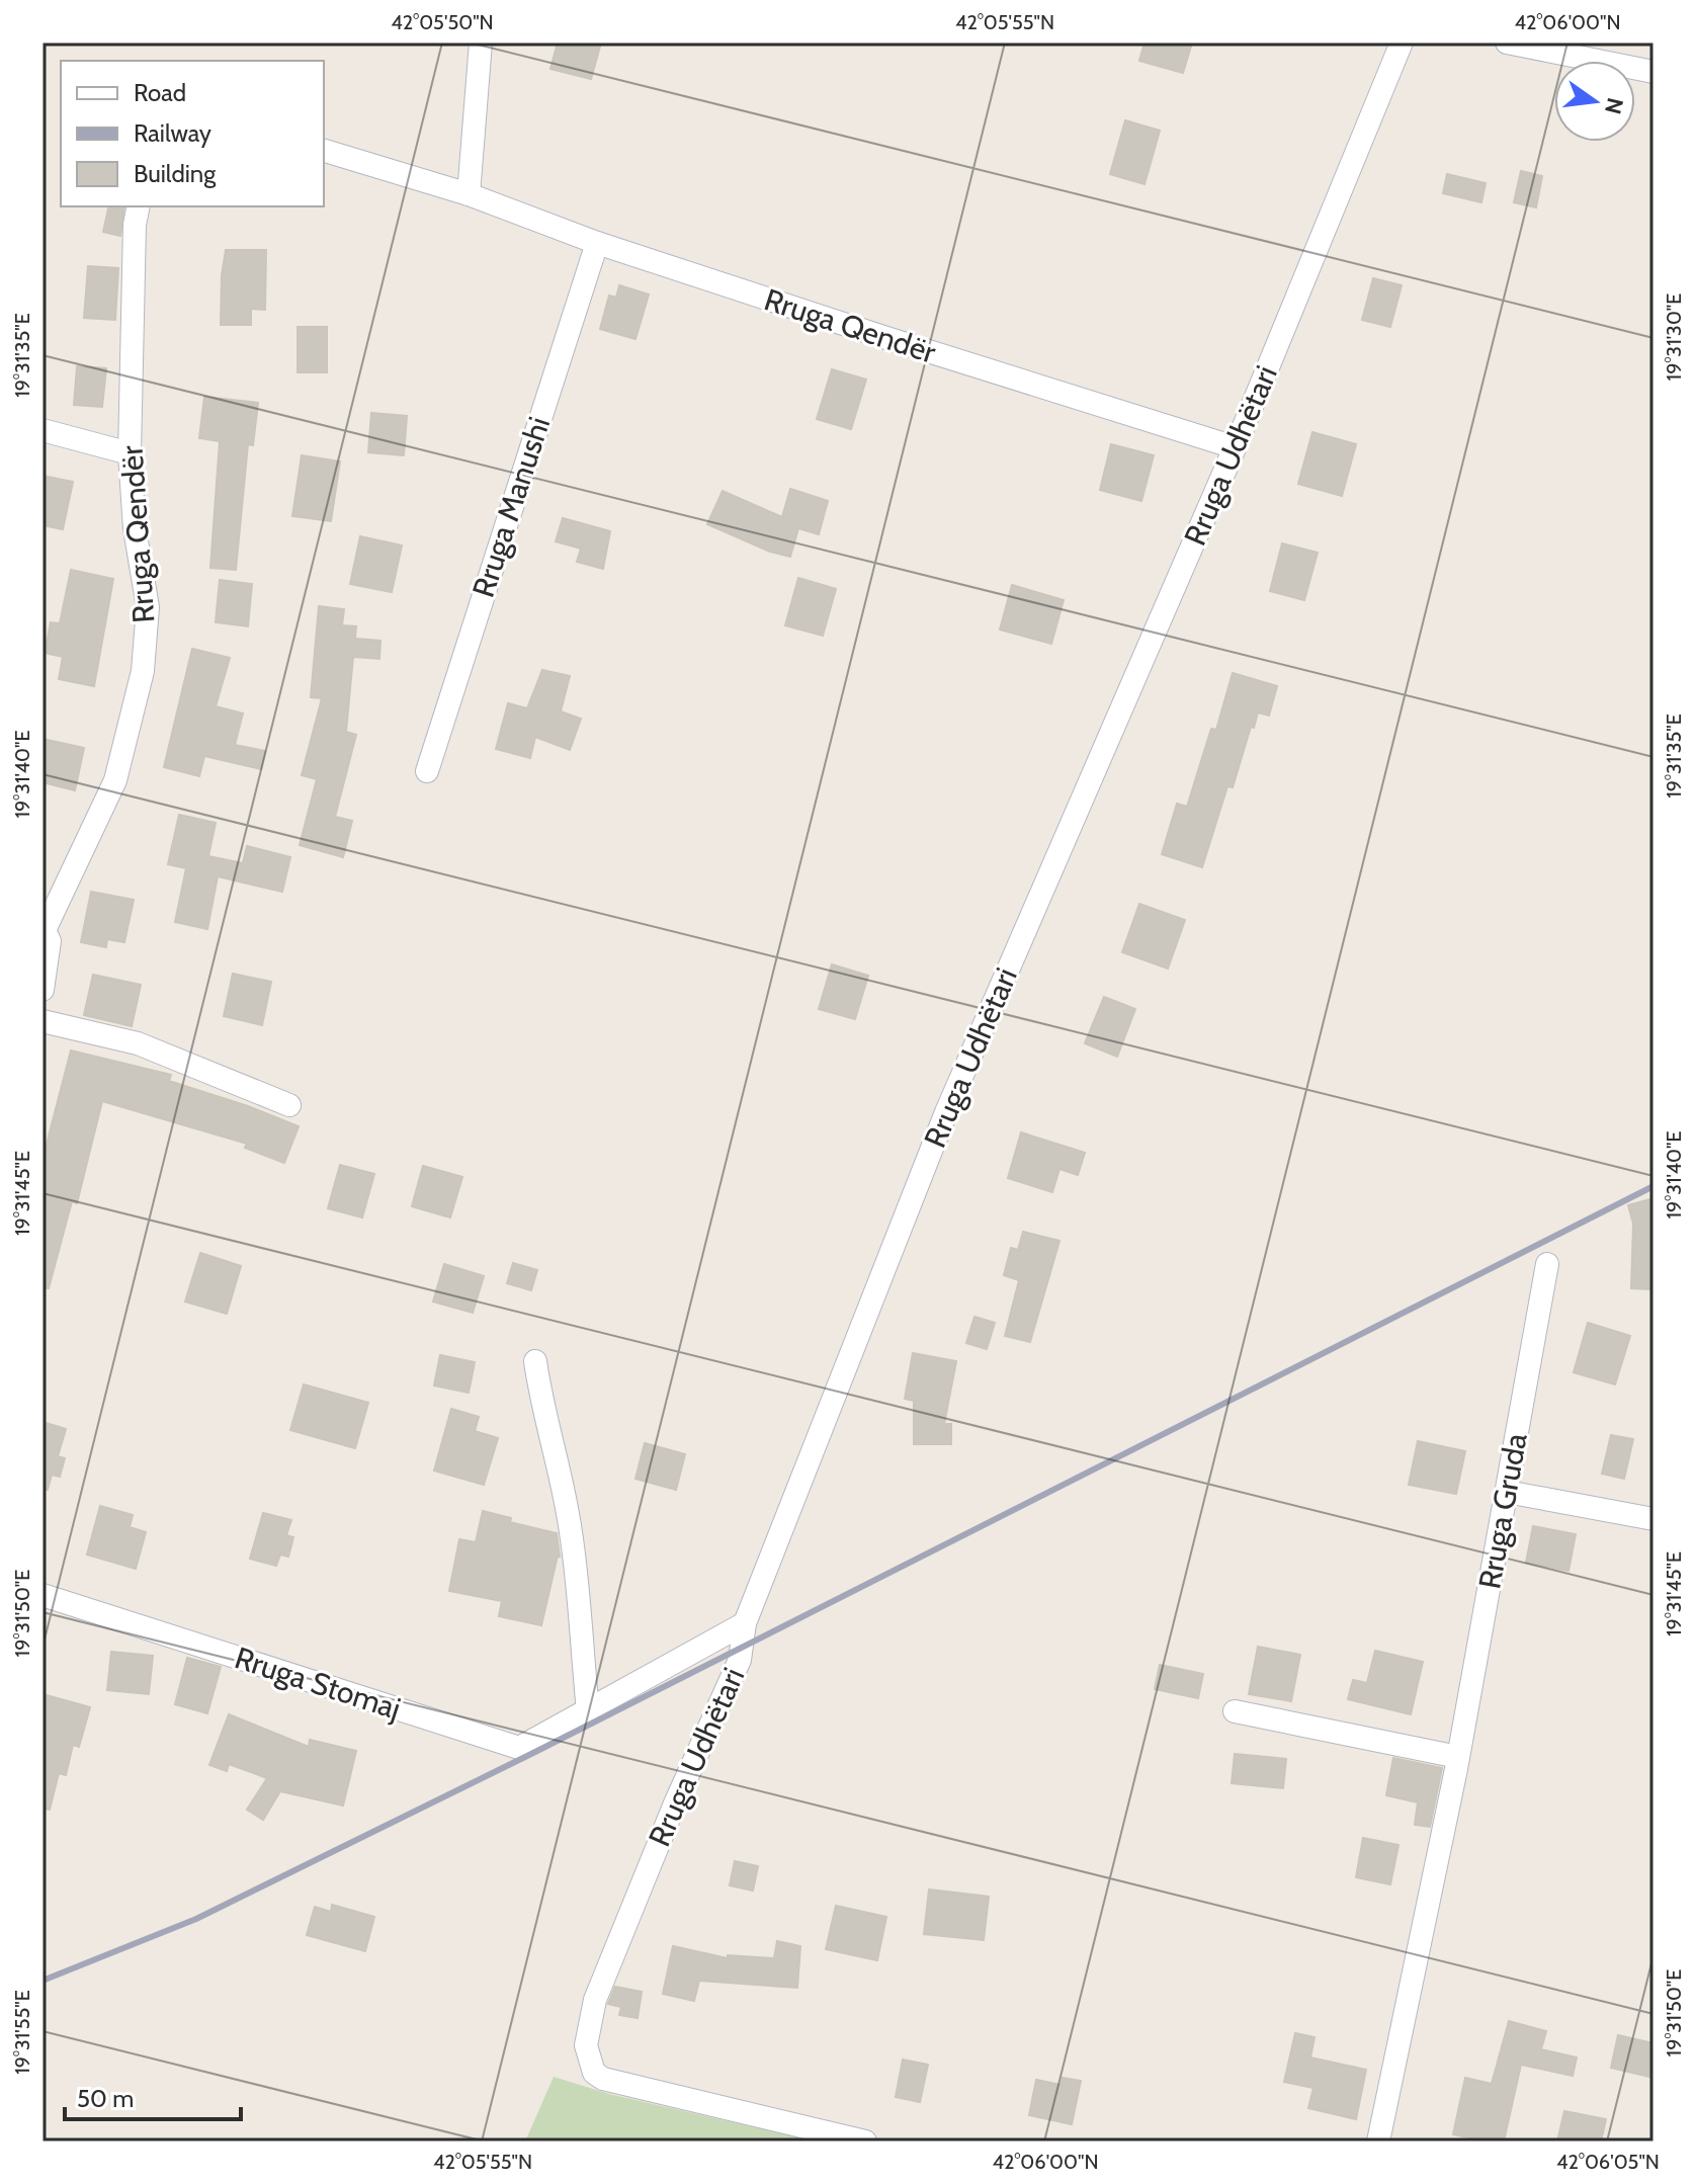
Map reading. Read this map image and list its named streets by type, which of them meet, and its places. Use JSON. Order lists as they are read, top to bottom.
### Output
{
  "streets": {
    "street": [
      "Rruga Qendër",
      "Rruga Udhëtari",
      "Rruga Manushi",
      "Rruga Gruda",
      "Rruga Stomaj"
    ]
  },
  "crossings": [
    ["Rruga Qendër", "Rruga Udhëtari"],
    ["Rruga Qendër", "Rruga Manushi"],
    ["Rruga Udhëtari", "Rruga Stomaj"]
  ],
  "legend": ["Road", "Railway", "Building"],
  "scale_bar": "50 m",
  "north": "right",
  "coordinates": [
    "42°05'50\"N",
    "42°05'55\"N",
    "42°06'00\"N",
    "19°31'30\"E",
    "19°31'35\"E",
    "19°31'40\"E",
    "19°31'45\"E",
    "19°31'50\"E",
    "19°31'55\"E",
    "42°06'05\"N"
  ]
}
